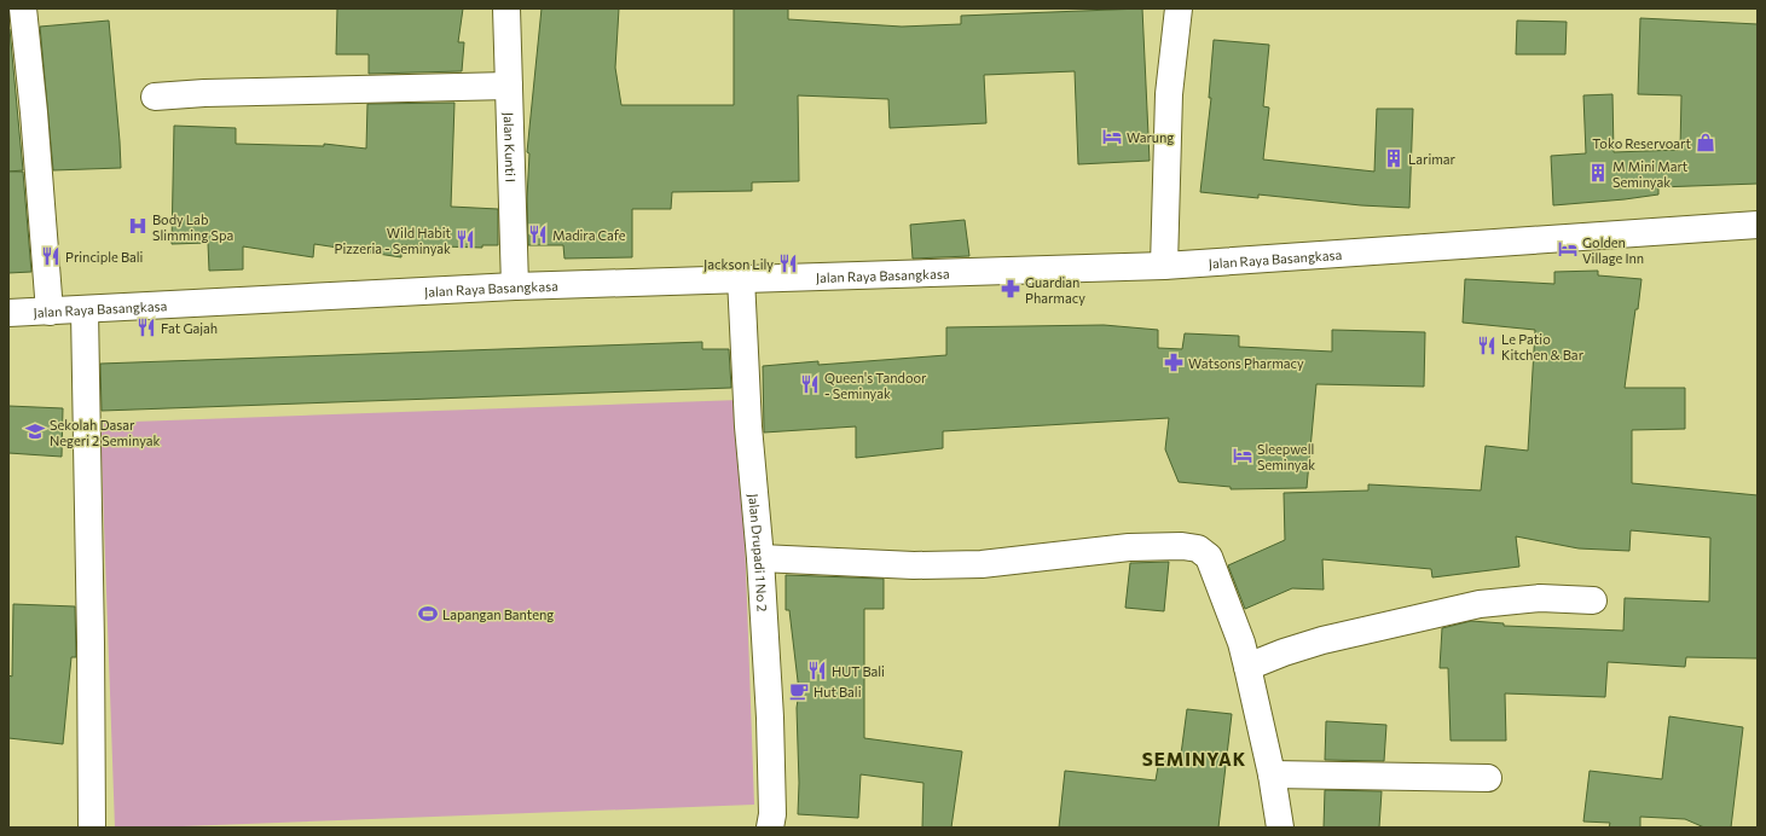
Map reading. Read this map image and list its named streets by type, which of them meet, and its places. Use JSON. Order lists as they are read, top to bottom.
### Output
{
  "streets": {
    "street": ["Jalan Kunti I", "Jalan Raya Basangkasa", "Jalan Drupadi 1 No 2"]
  },
  "crossings": [
    ["Jalan Kunti I", "Jalan Raya Basangkasa"],
    ["Jalan Raya Basangkasa", "Jalan Drupadi 1 No 2"]
  ],
  "districts": ["SEMINYAK"],
  "places": {
    "hotel": ["Warung", "Golden Village Inn", "Sleepwell Seminyak"],
    "shop": ["Toko Reservoart"],
    "building": ["Larimar", "M Mini Mart Seminyak"],
    "hospital": ["Body Lab Slimming Spa"],
    "restaurant": [
      "Madira Cafe",
      "Wild Habit Pizzeria - Seminyak",
      "Principle Bali",
      "Jackson Lily",
      "Fat Gajah",
      "Le Patio Kitchen & Bar",
      "Queen's Tandoor - Seminyak",
      "HUT Bali"
    ],
    "pharmacy": ["Guardian Pharmacy", "Watsons Pharmacy"],
    "school or university": ["Sekolah Dasar Negeri 2 Seminyak"],
    "sports": ["Lapangan Banteng"],
    "cafe": ["Hut Bali"]
  }
}
